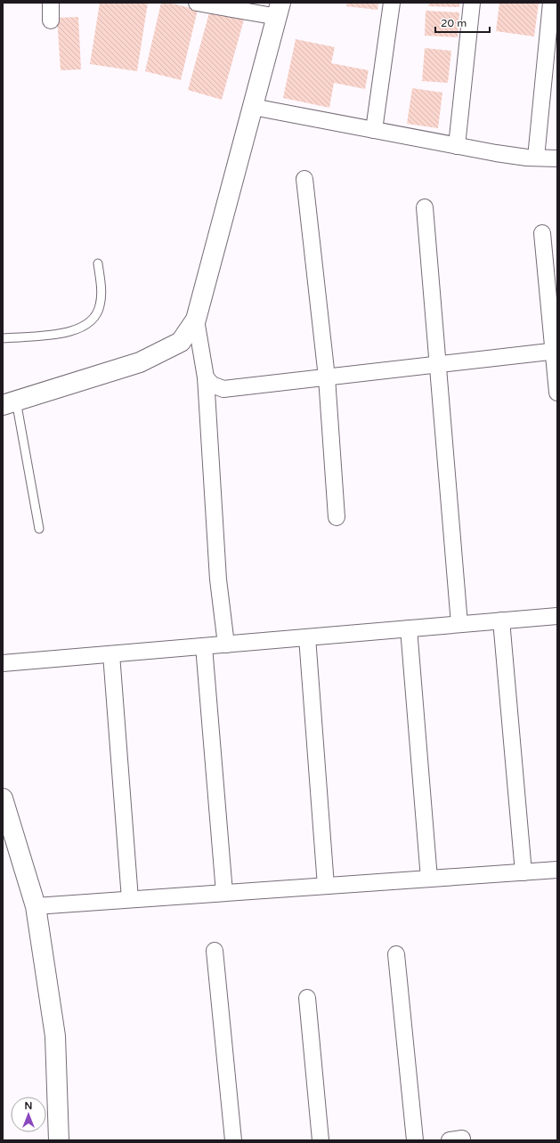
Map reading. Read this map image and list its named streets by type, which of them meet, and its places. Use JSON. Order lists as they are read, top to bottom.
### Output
{
  "scale_bar": "20 m",
  "north": "top"
}
